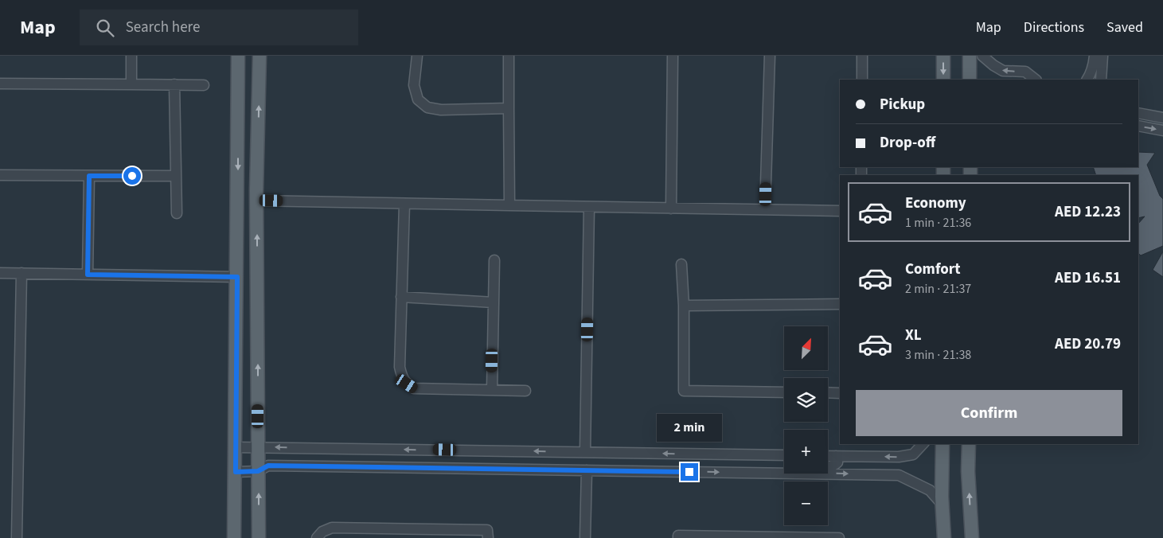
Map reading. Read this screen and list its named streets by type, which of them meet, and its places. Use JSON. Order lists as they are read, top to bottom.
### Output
{
  "north": "top right",
  "page": {
    "header": "Map",
    "search": "Search here",
    "nav": ["Map", "Directions", "Saved"],
    "banner": ["Pickup", "Drop-off"],
    "list": [
      {
        "name": "Economy",
        "note": "1 min · 21:36",
        "value": "AED 12.23"
      },
      {
        "name": "Comfort",
        "note": "2 min · 21:37",
        "value": "AED 16.51"
      },
      {
        "name": "XL",
        "note": "3 min · 21:38",
        "value": "AED 20.79"
      }
    ],
    "map_buttons": ["+", "−"],
    "buttons": "Confirm",
    "bubble": "2 min"
  }
}
